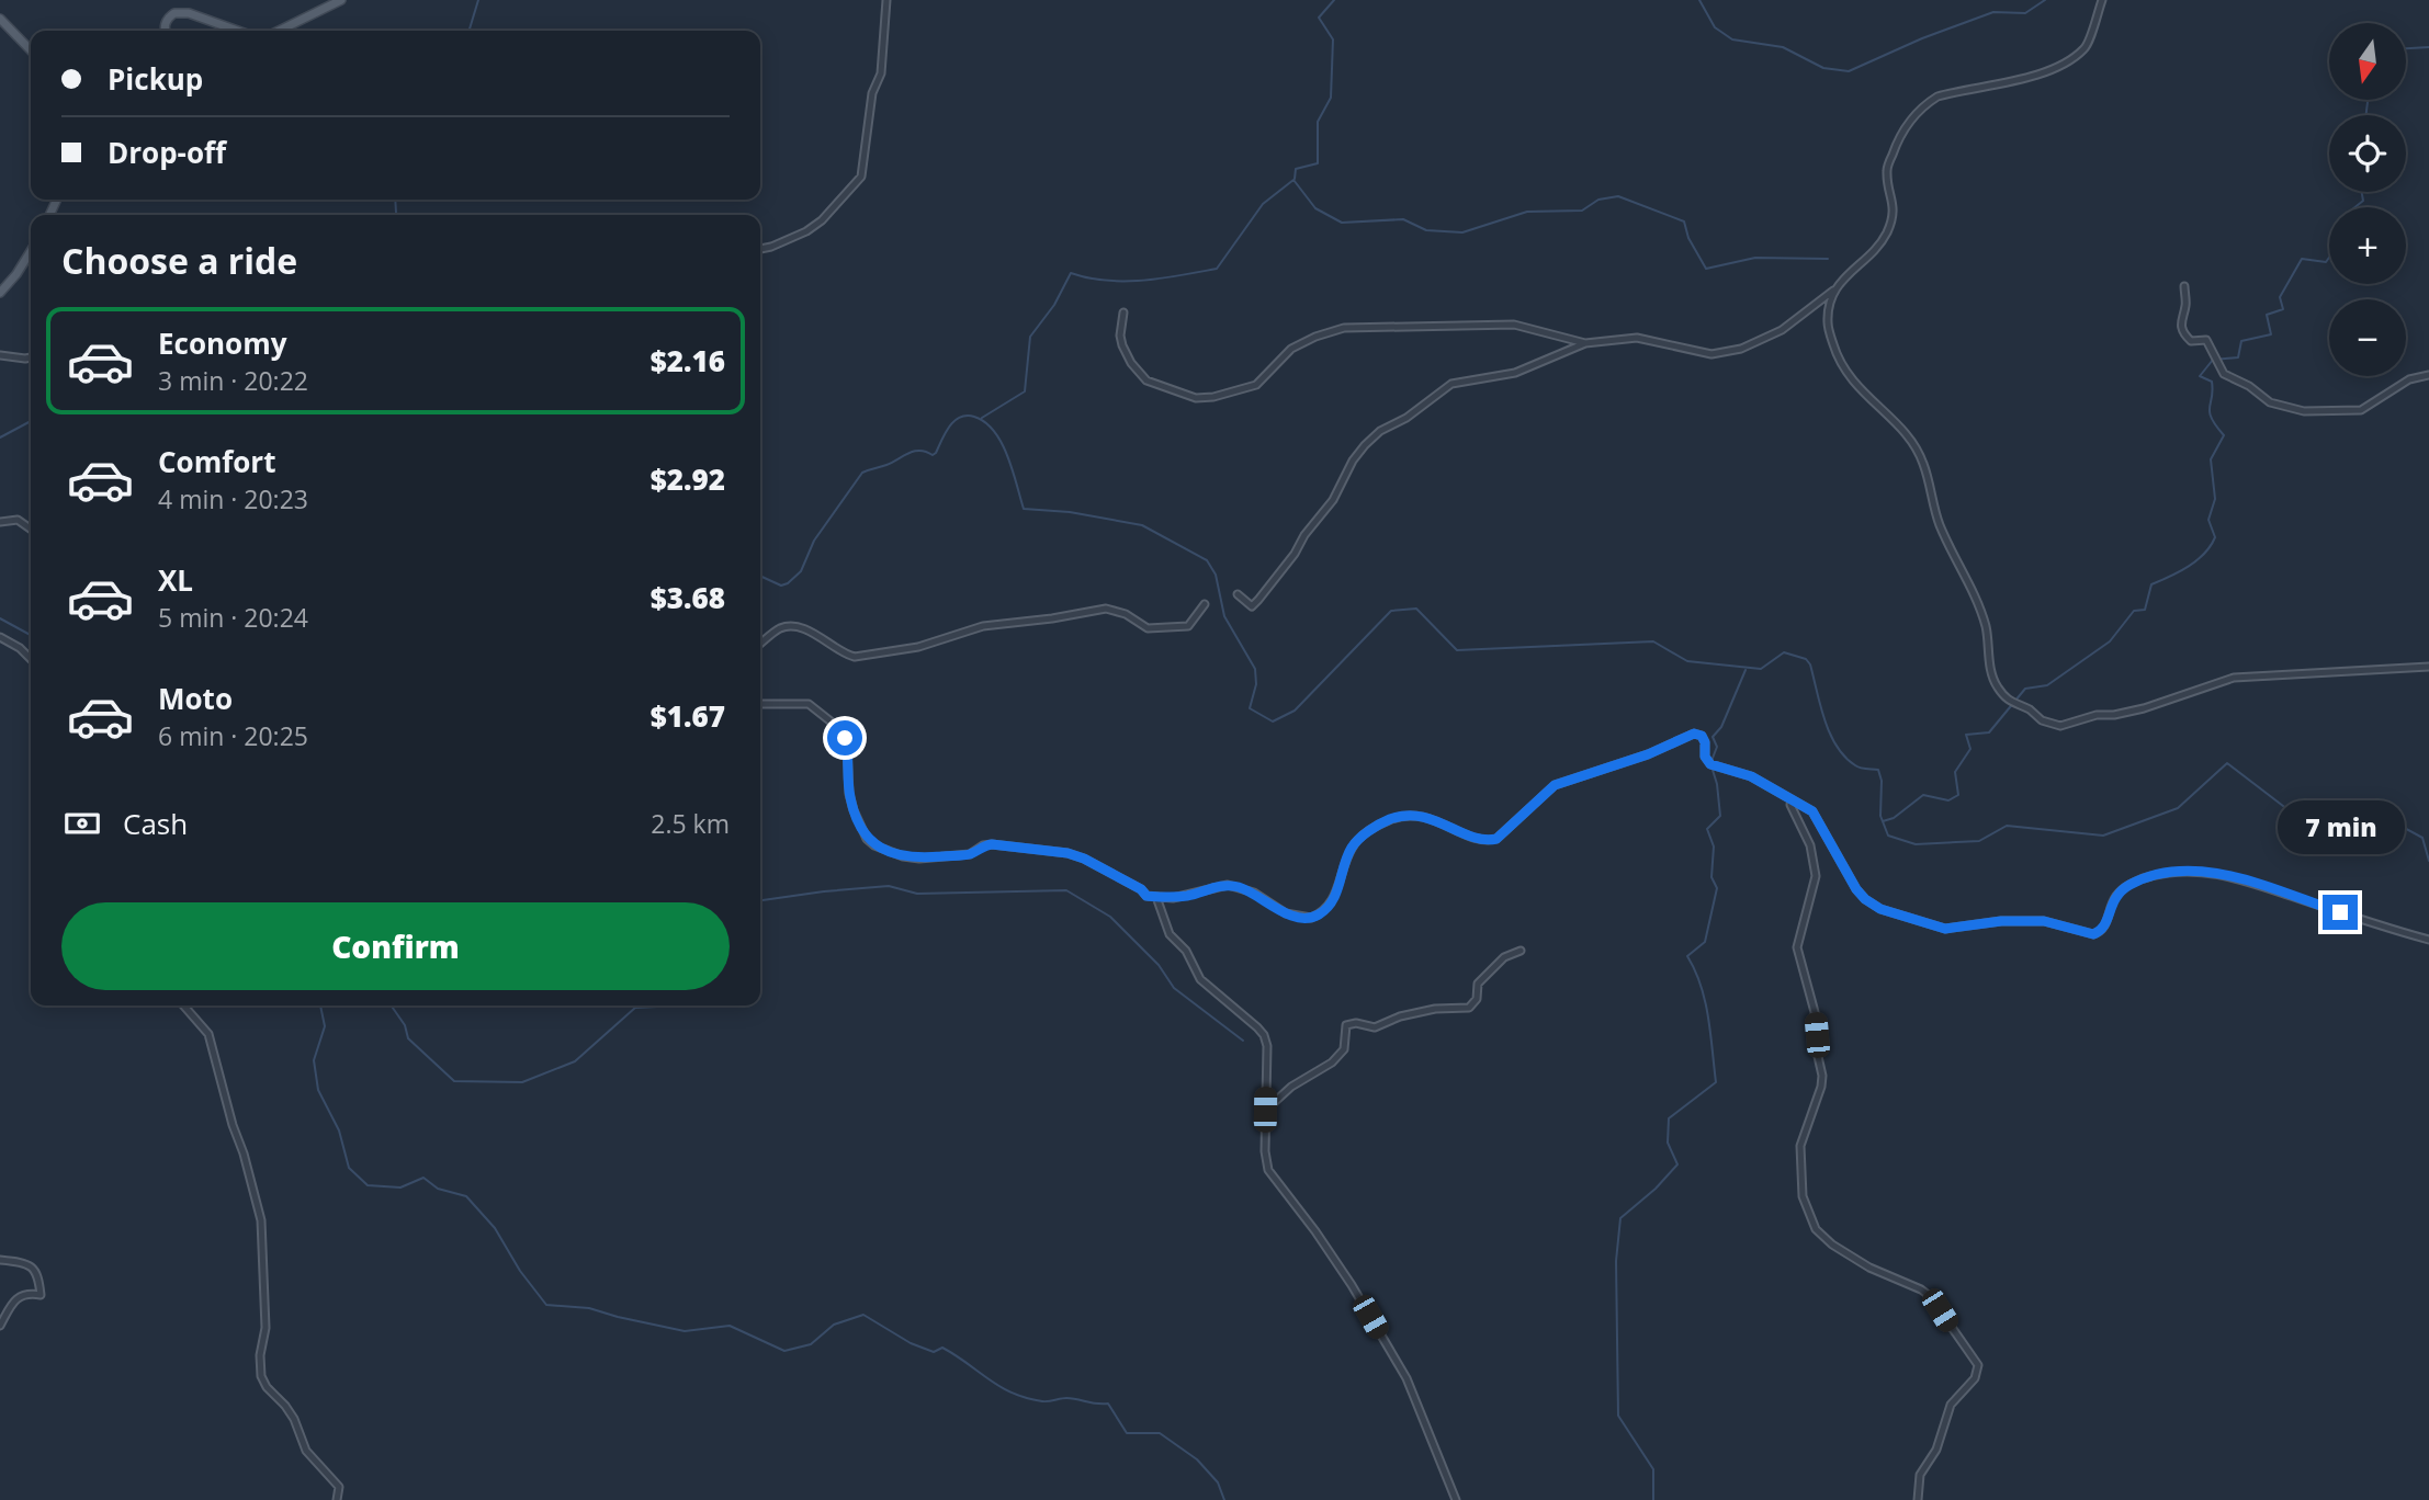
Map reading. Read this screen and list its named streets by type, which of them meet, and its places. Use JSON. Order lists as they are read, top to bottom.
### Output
{
  "north": "bottom",
  "page": {
    "map_buttons": ["+", "−"],
    "banner": ["Pickup", "Drop-off"],
    "heading": "Choose a ride",
    "list": [
      {
        "name": "Economy",
        "note": "3 min · 20:22",
        "value": "$2.16"
      },
      {
        "name": "Comfort",
        "note": "4 min · 20:23",
        "value": "$2.92"
      },
      {
        "name": "XL",
        "note": "5 min · 20:24",
        "value": "$3.68"
      },
      {
        "name": "Moto",
        "note": "6 min · 20:25",
        "value": "$1.67"
      }
    ],
    "pay": ["Cash", "2.5 km"],
    "bubble": "7 min",
    "buttons": "Confirm"
  }
}
